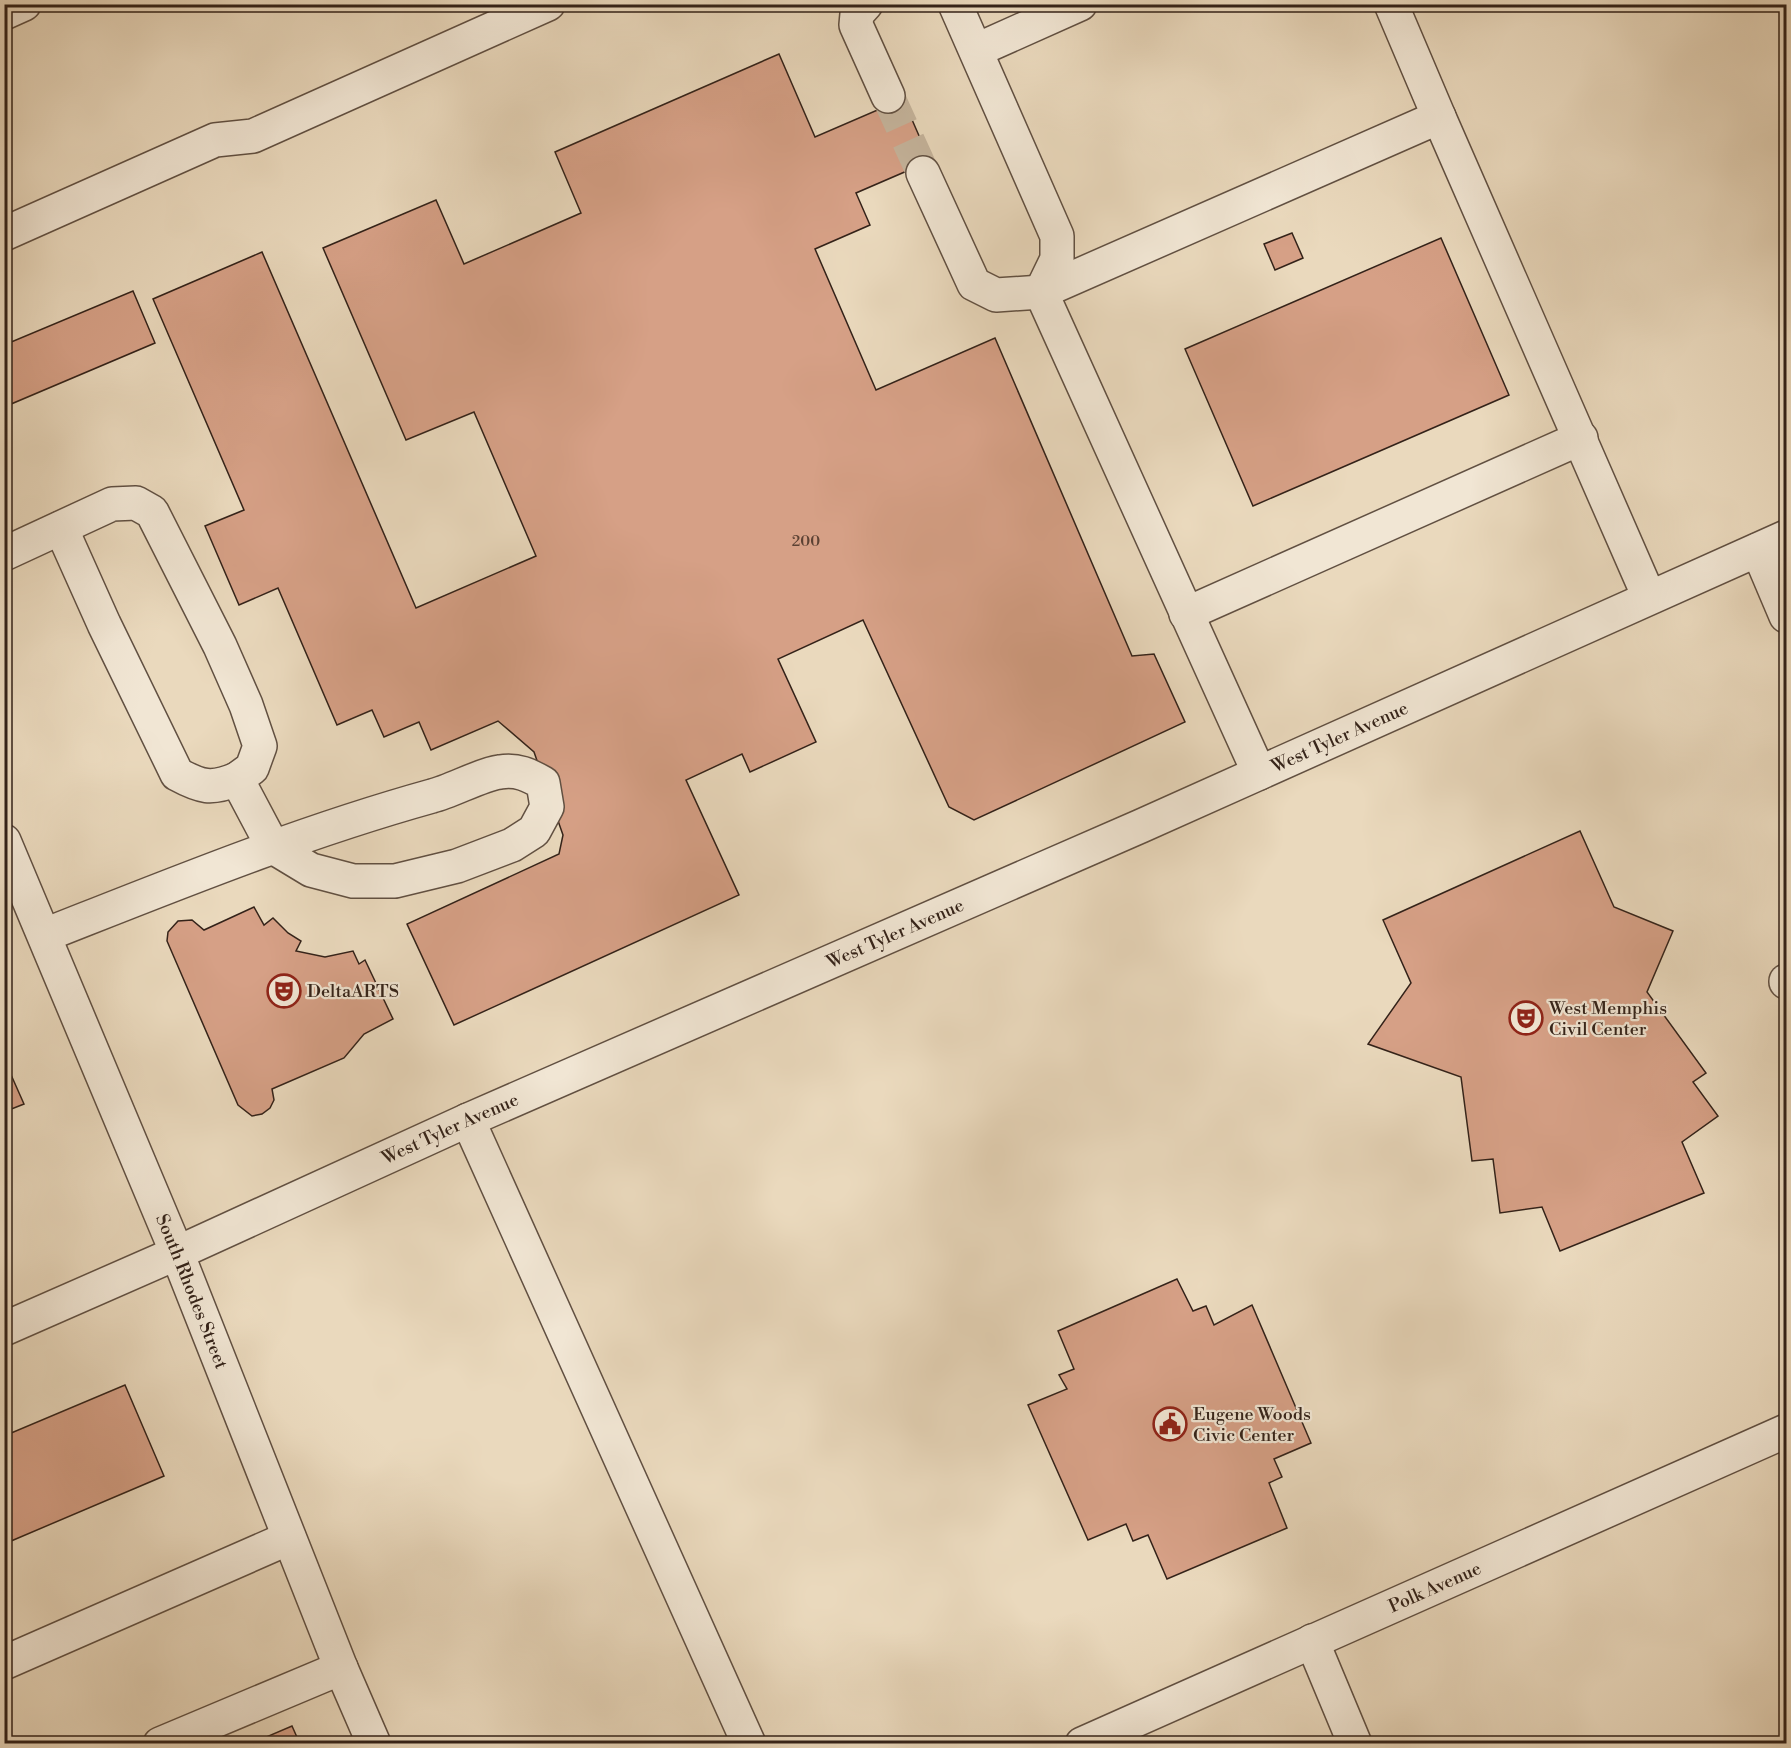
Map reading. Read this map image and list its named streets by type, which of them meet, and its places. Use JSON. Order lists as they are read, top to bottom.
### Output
{
  "streets": {
    "street": ["West Tyler Avenue", "South Rhodes Street", "Polk Avenue"]
  },
  "crossings": [
    ["West Tyler Avenue", "South Rhodes Street"]
  ],
  "places": {
    "theatre": ["DeltaARTS", "West Memphis Civil Center"],
    "public building": ["Eugene Woods Civic Center"]
  },
  "house_numbers": ["200"]
}
